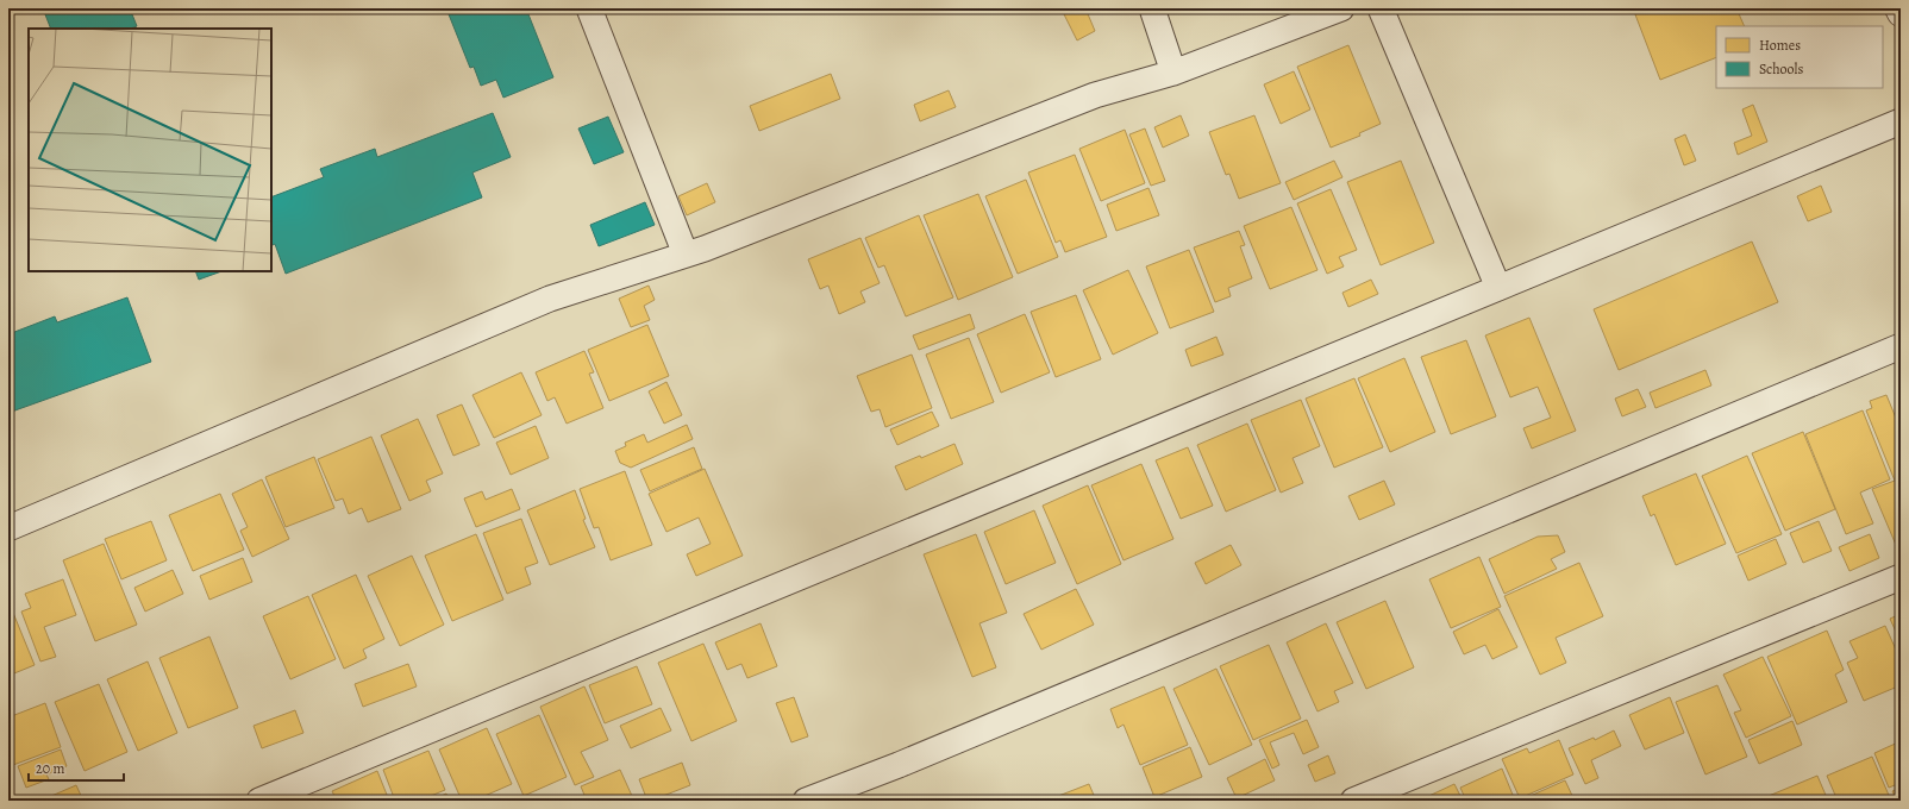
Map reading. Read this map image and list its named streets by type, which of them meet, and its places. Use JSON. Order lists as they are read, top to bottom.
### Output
{
  "legend": ["Homes", "Schools"],
  "scale_bar": "20 m"
}
